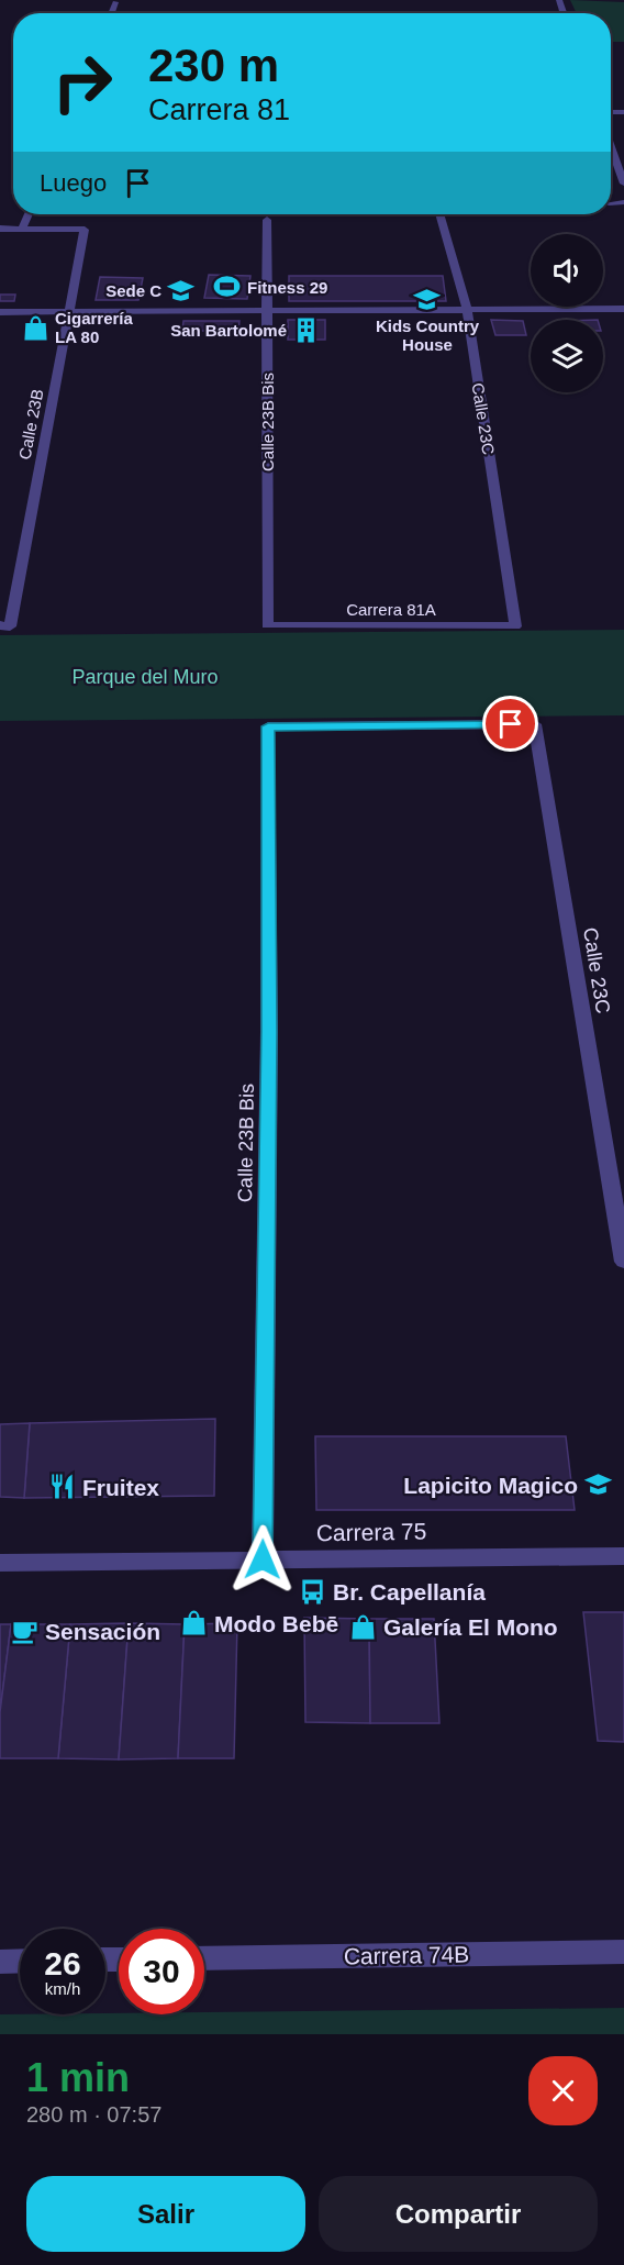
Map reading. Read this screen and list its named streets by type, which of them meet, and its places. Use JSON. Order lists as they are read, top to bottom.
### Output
{
  "streets": {
    "street": [
      "Calle 23C",
      "Calle 23B Bis",
      "Calle 23B",
      "Carrera 81A",
      "Carrera 75",
      "Carrera 74B"
    ]
  },
  "crossings": [
    ["Calle 23C", "Calle 23B Bis"],
    ["Calle 23C", "Carrera 81A"],
    ["Calle 23B Bis", "Carrera 81A"],
    ["Calle 23B Bis", "Carrera 75"]
  ],
  "parks": ["Parque del Muro"],
  "places": {
    "sports": ["Fitness 29"],
    "school or university": ["Sede C", "Kids Country House", "Lapicito Magico"],
    "shop": ["Cigarrería LA 80", "Modo Bebē", "Galería El Mono"],
    "building": ["San Bartolomé"],
    "restaurant": ["Fruitex"],
    "bus stop": ["Br. Capellanía"],
    "cafe": ["Sensación"]
  },
  "page": {
    "turn": ["230 m", "Carrera 81"],
    "then": "Luego",
    "speed": "26 km/h",
    "limit": "30",
    "heading": ["1 min", "280 m · 07:57"],
    "buttons": ["Salir", "Compartir"]
  }
}
